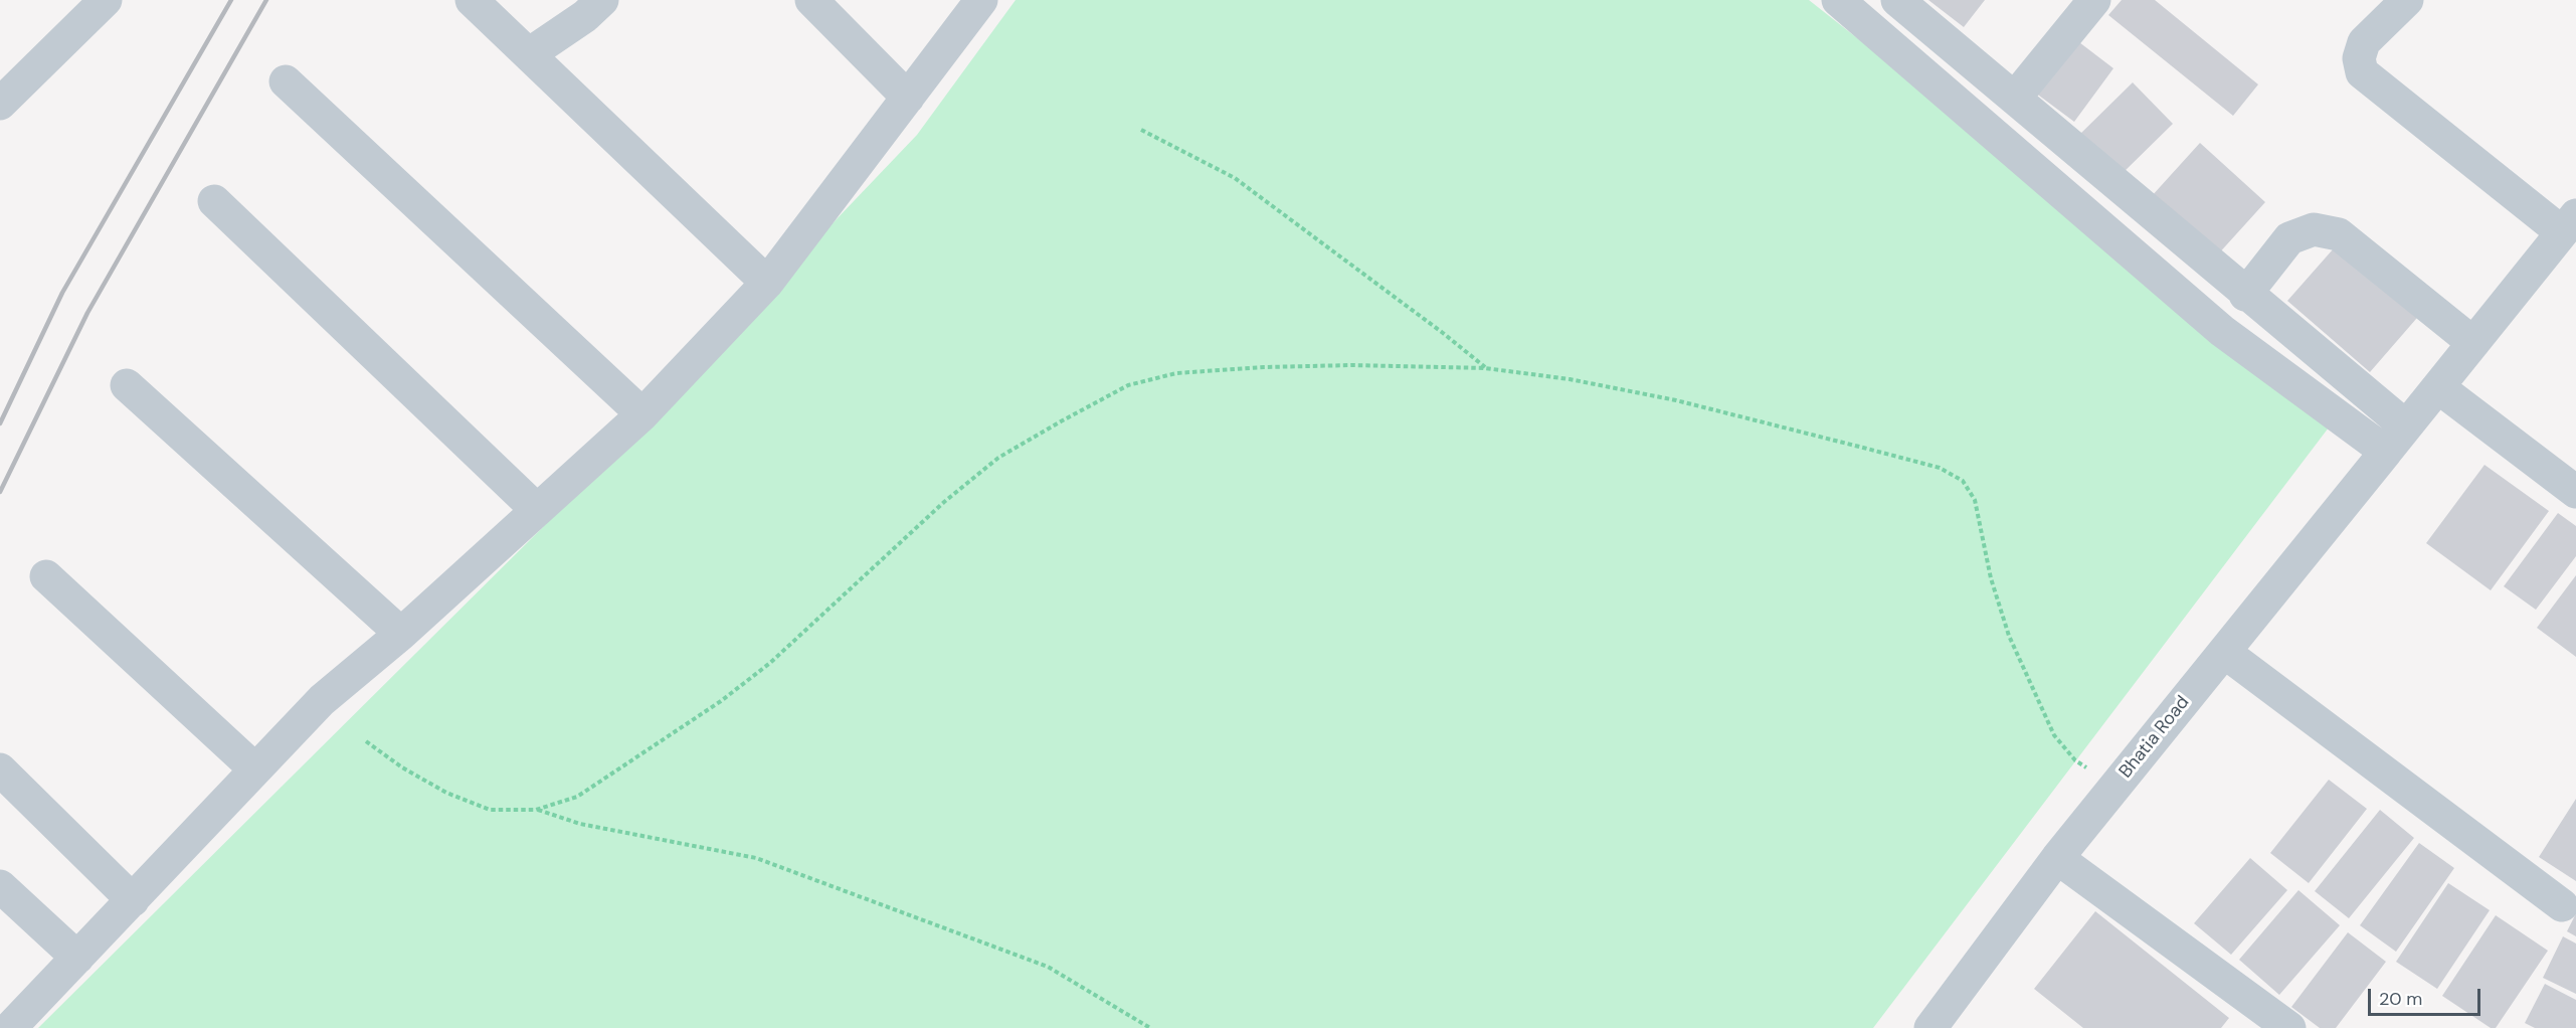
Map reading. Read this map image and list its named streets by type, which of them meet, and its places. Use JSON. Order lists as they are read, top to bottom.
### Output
{
  "streets": {
    "street": ["Bhatia Road"]
  },
  "scale_bar": "20 m"
}
